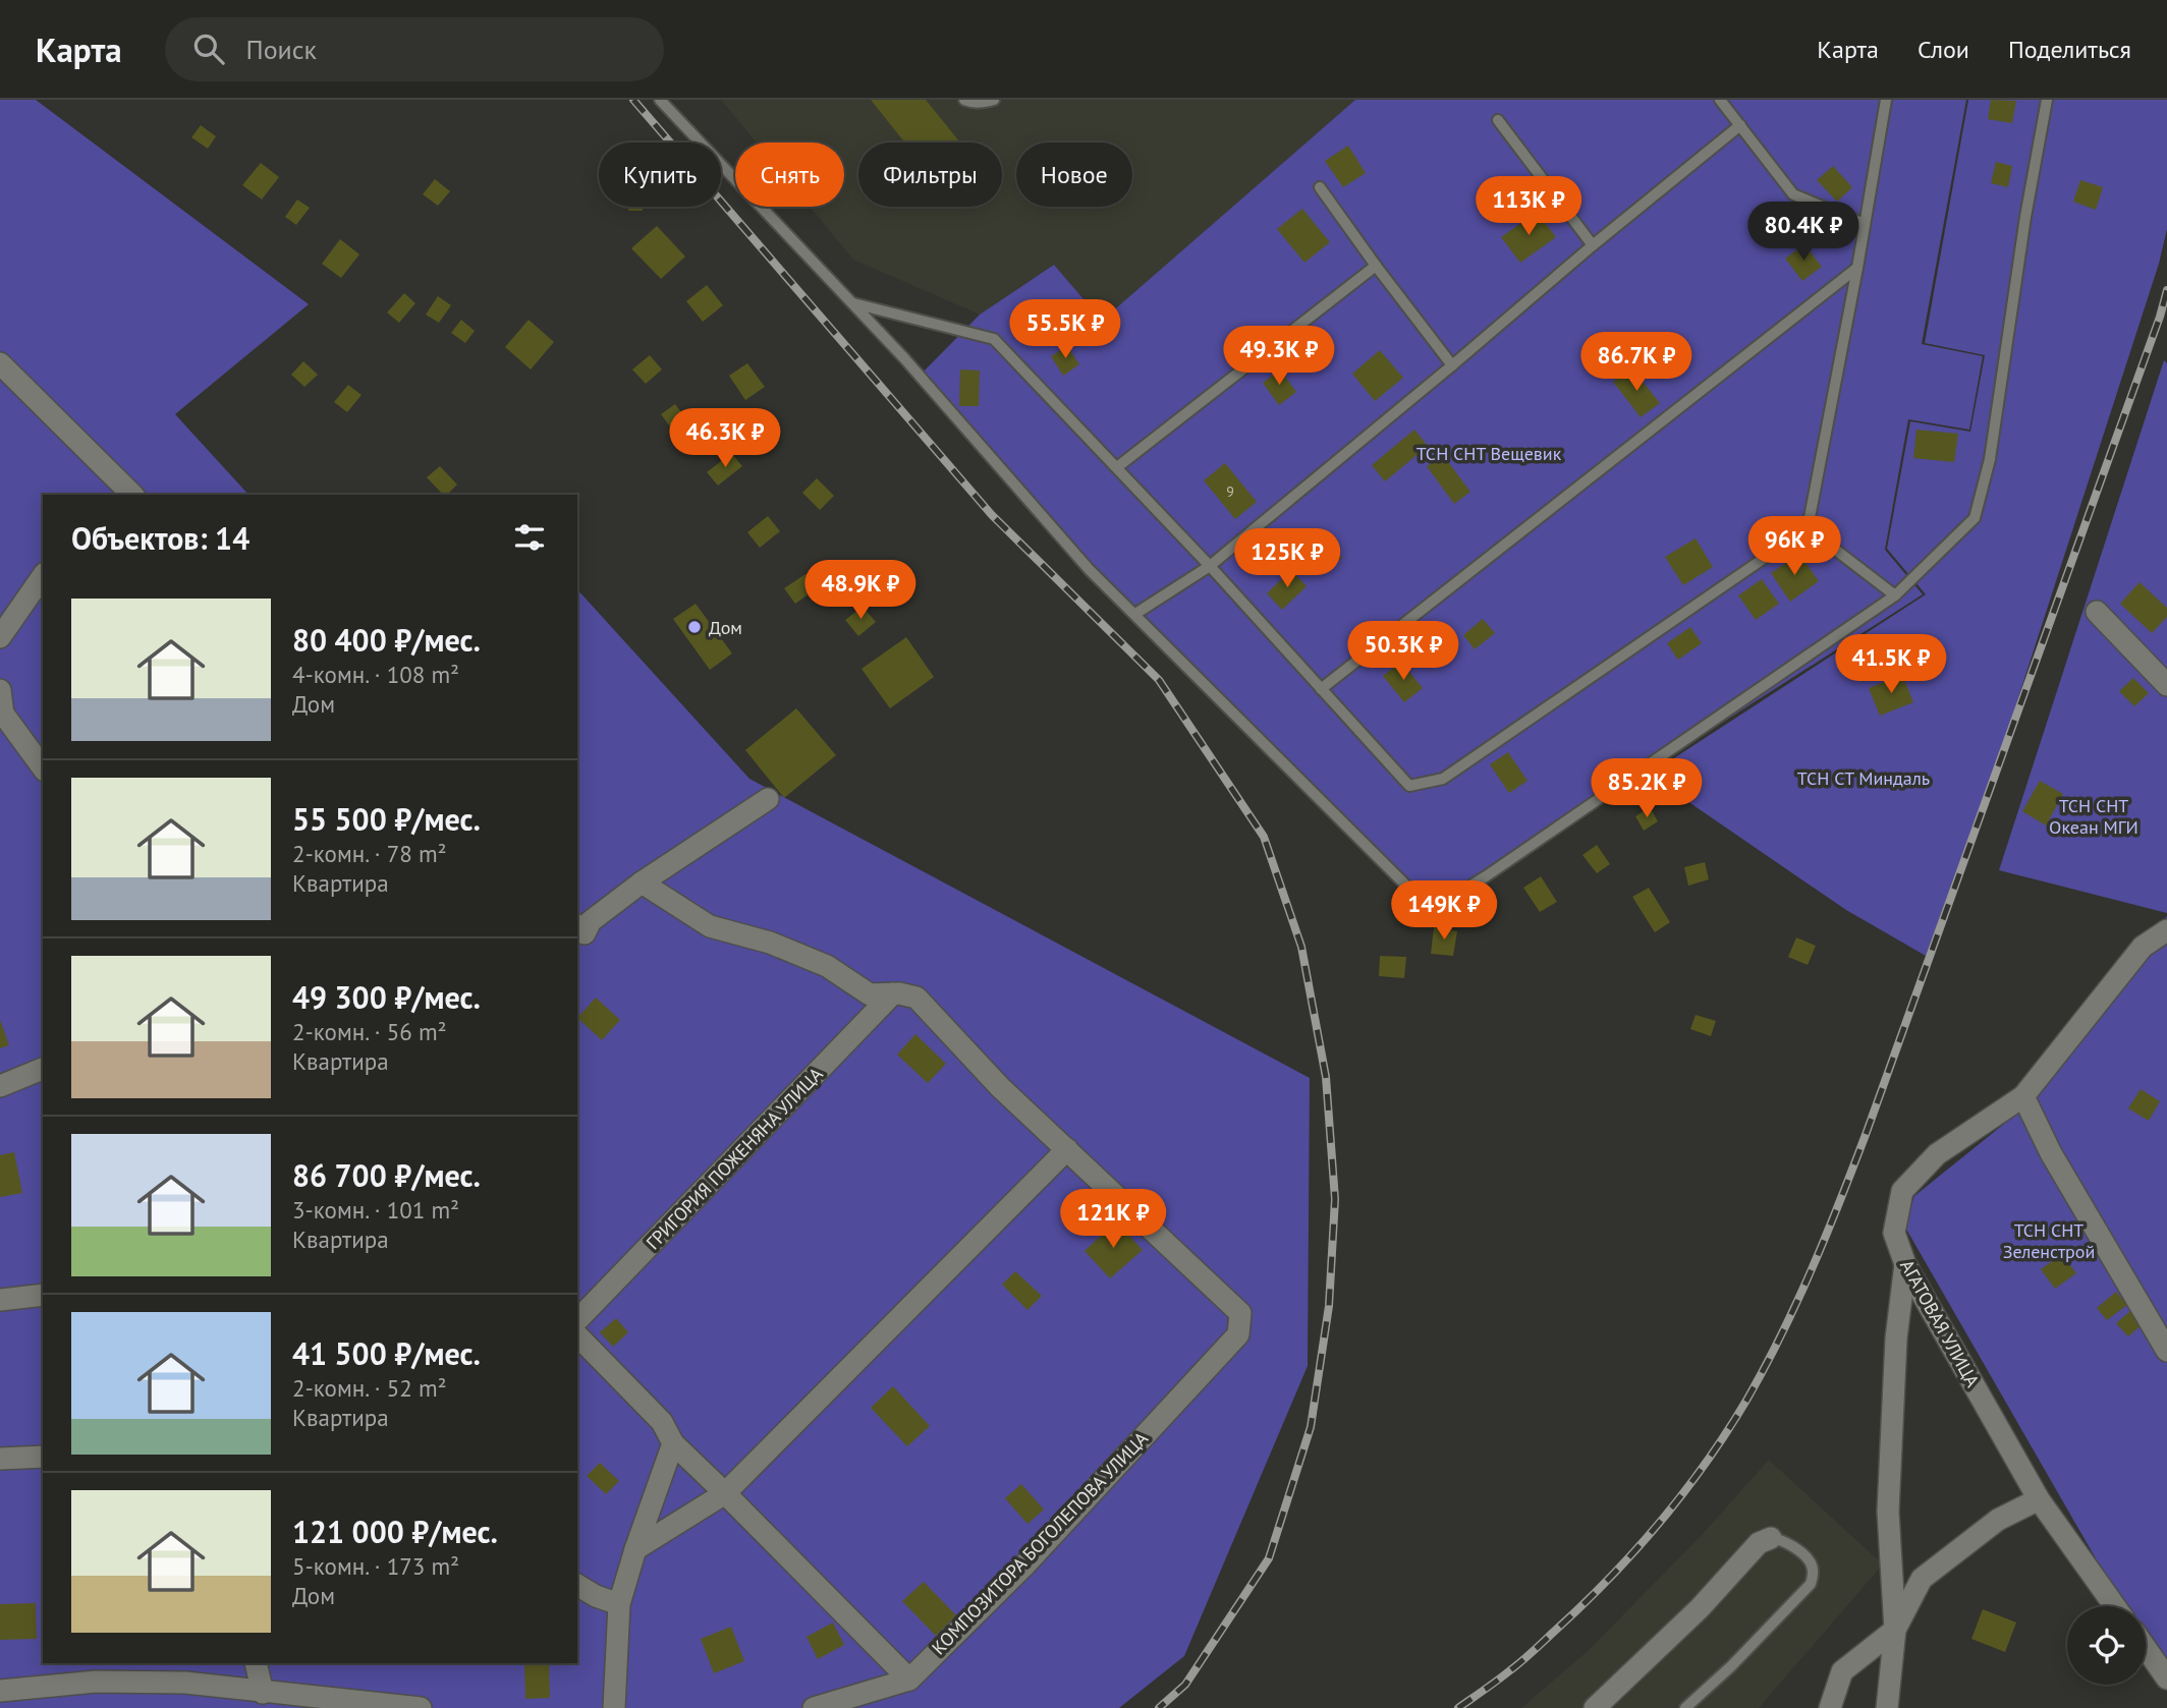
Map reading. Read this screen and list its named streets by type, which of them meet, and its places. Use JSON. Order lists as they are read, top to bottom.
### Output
{
  "streets": {
    "street": ["ГРИГОРИЯ ПОЖЕНЯНА УЛИЦА", "АГАТОВАЯ УЛИЦА", "КОМПОЗИТОРА БОГОЛЕПОВА УЛИЦА"]
  },
  "parks": [
    "ТСН СНТ Вещевик",
    "ТСН СТ Миндаль",
    "ТСН СНТ Океан МГИ",
    "ТСН СНТ Зеленстрой"
  ],
  "places": ["Дом"],
  "house_numbers": ["9"],
  "page": {
    "header": "Карта",
    "search": "Поиск",
    "nav": ["Карта", "Слои", "Поделиться"],
    "chip": [
      "Купить",
      "Снять",
      "Фильтры",
      "Новое"
    ],
    "price": [
      "113K ₽",
      "80.4K ₽",
      "55.5K ₽",
      "49.3K ₽",
      "86.7K ₽",
      "46.3K ₽",
      "96K ₽",
      "125K ₽",
      "48.9K ₽",
      "50.3K ₽",
      "41.5K ₽",
      "85.2K ₽",
      "149K ₽",
      "121K ₽"
    ],
    "heading": "Объектов: 14",
    "list": [
      {
        "name": "80 400 ₽/мес.",
        "note": "4-комн. · 108 m² · Дом"
      },
      {
        "name": "55 500 ₽/мес.",
        "note": "2-комн. · 78 m² · Квартира"
      },
      {
        "name": "49 300 ₽/мес.",
        "note": "2-комн. · 56 m² · Квартира"
      },
      {
        "name": "86 700 ₽/мес.",
        "note": "3-комн. · 101 m² · Квартира"
      },
      {
        "name": "41 500 ₽/мес.",
        "note": "2-комн. · 52 m² · Квартира"
      },
      {
        "name": "121 000 ₽/мес.",
        "note": "5-комн. · 173 m² · Дом"
      }
    ]
  }
}
